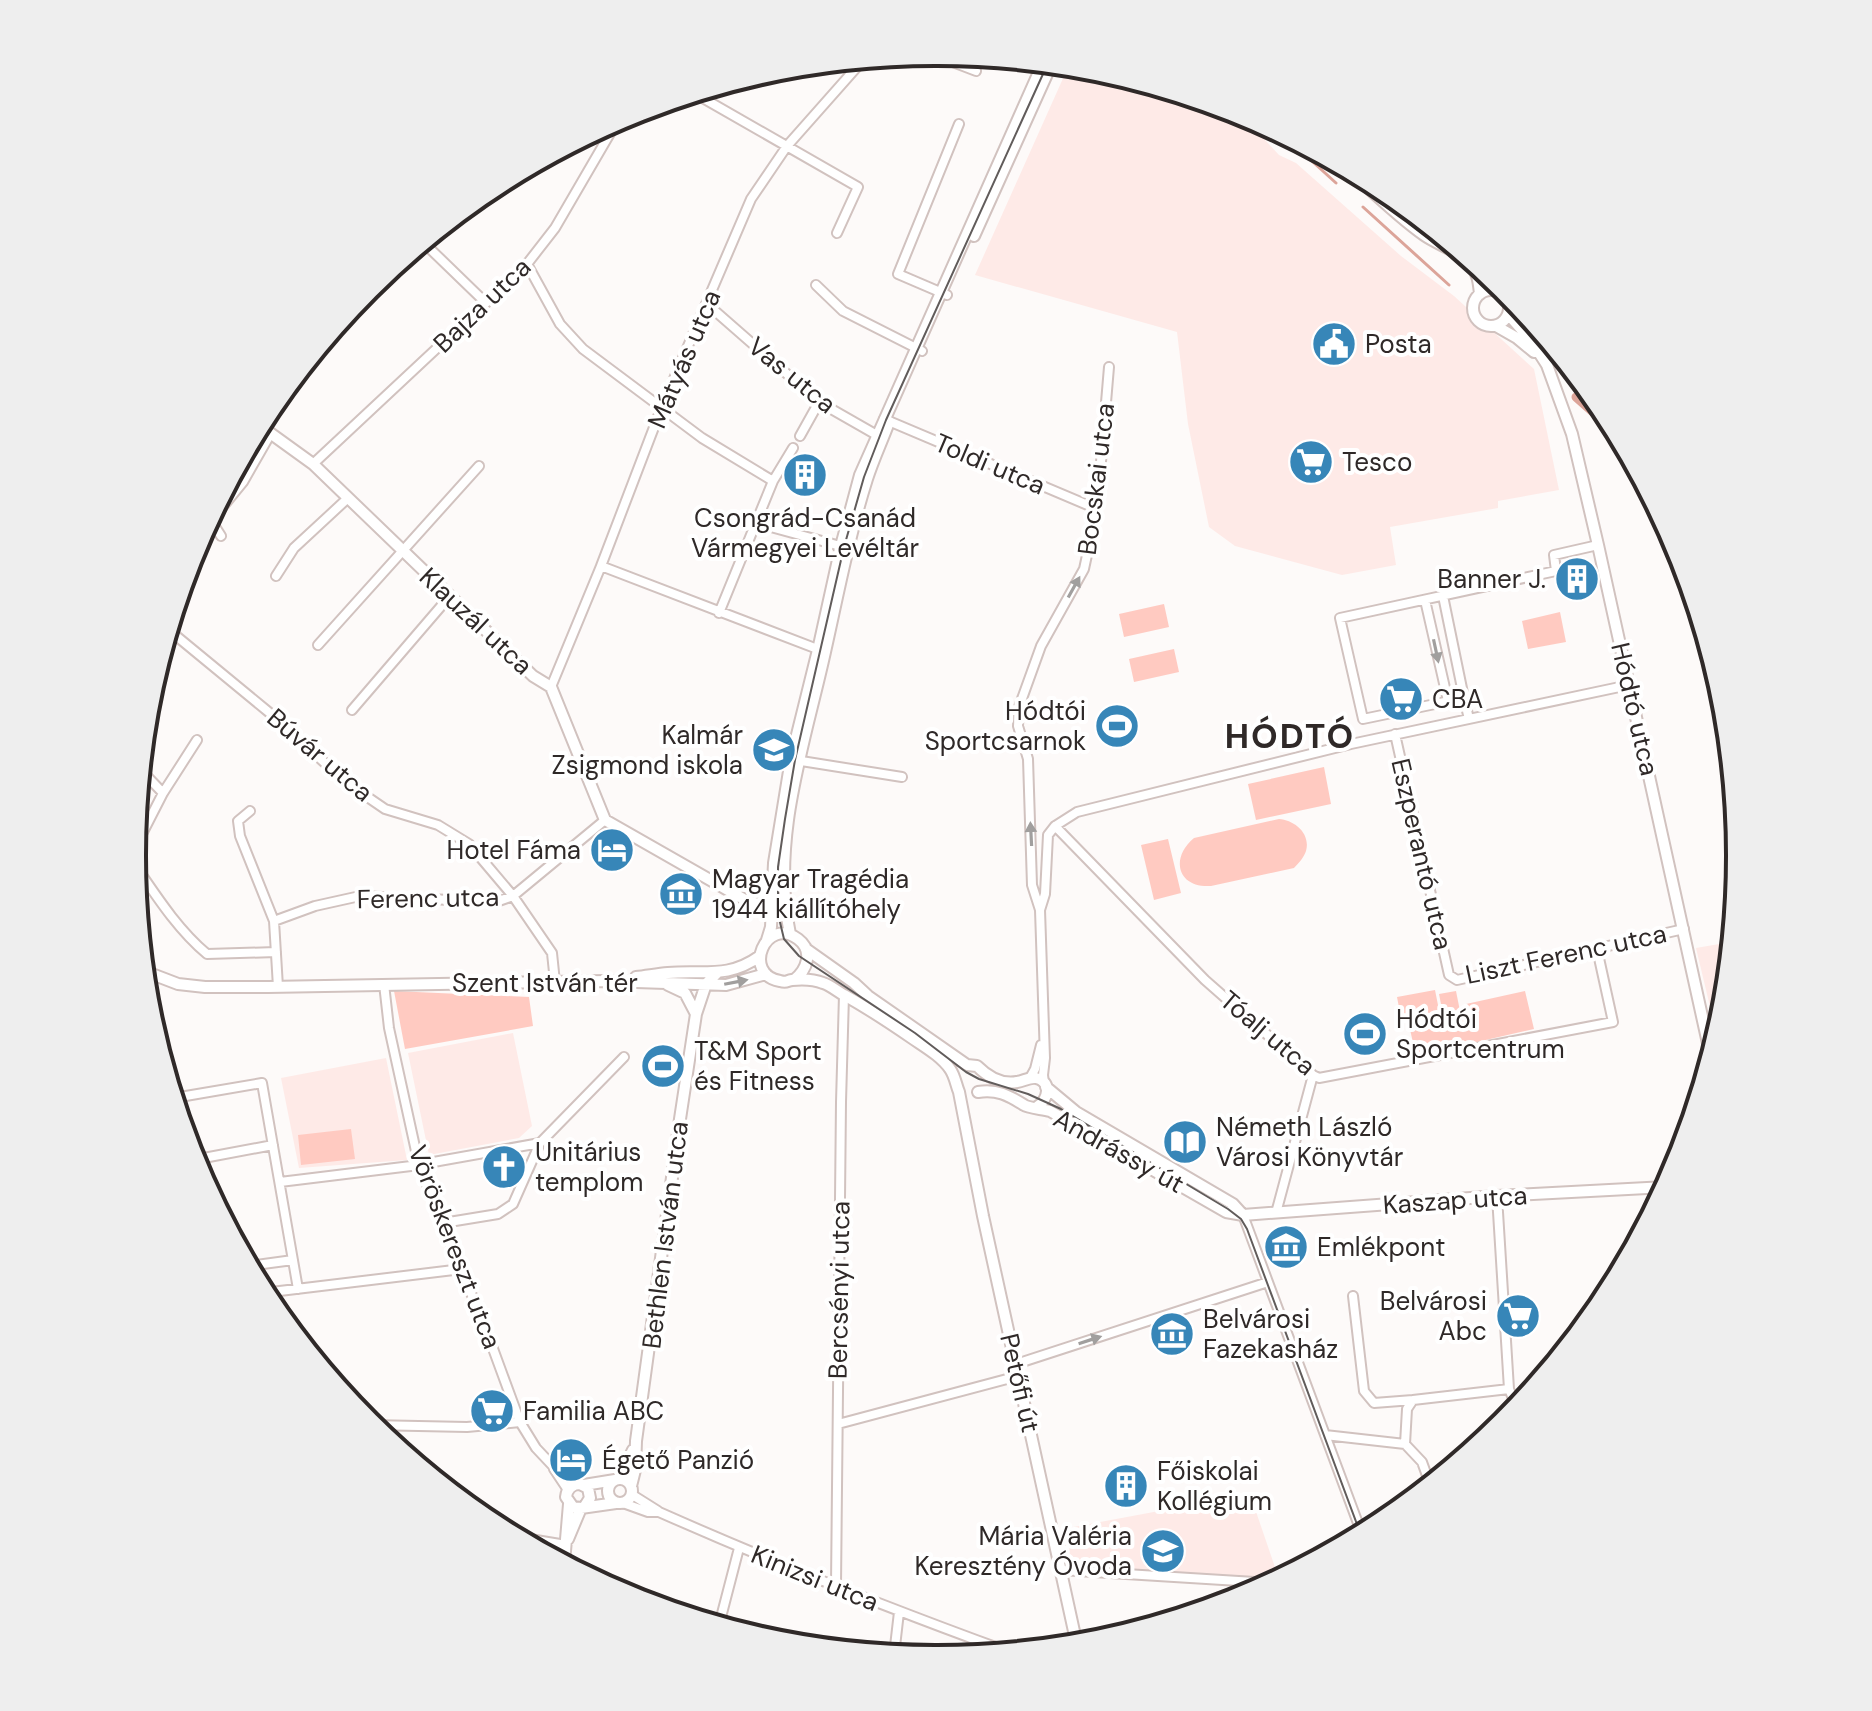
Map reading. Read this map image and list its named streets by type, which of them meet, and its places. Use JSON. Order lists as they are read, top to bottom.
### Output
{
  "streets": {
    "street": [
      "Bajza utca",
      "Mátyás utca",
      "Vas utca",
      "Toldi utca",
      "Bocskai utca",
      "Klauzál utca",
      "Hódtó utca",
      "Búvár utca",
      "Eszperantó utca",
      "Ferenc utca",
      "Liszt Ferenc utca",
      "Szent István tér",
      "Tóalj utca",
      "Andrássy út",
      "Kaszap utca",
      "Bethlen István utca",
      "Vöröskereszt utca",
      "Bercsényi utca",
      "Petőfi út",
      "Kinizsi utca"
    ]
  },
  "crossings": [
    ["Bajza utca", "Klauzál utca"],
    ["Mátyás utca", "Vas utca"],
    ["Mátyás utca", "Klauzál utca"],
    ["Toldi utca", "Bocskai utca"],
    ["Bocskai utca", "Tóalj utca"],
    ["Bocskai utca", "Andrássy út"],
    ["Hódtó utca", "Liszt Ferenc utca"],
    ["Búvár utca", "Ferenc utca"],
    ["Búvár utca", "Szent István tér"],
    ["Eszperantó utca", "Liszt Ferenc utca"],
    ["Liszt Ferenc utca", "Tóalj utca"],
    ["Szent István tér", "Bethlen István utca"],
    ["Szent István tér", "Vöröskereszt utca"],
    ["Andrássy út", "Kaszap utca"],
    ["Andrássy út", "Petőfi út"],
    ["Bethlen István utca", "Kinizsi utca"],
    ["Vöröskereszt utca", "Kinizsi utca"],
    ["Bercsényi utca", "Kinizsi utca"]
  ],
  "one_way": ["Bocskai utca"],
  "districts": ["HÓDTÓ"],
  "places": {
    "public building": ["Posta"],
    "supermarket": [
      "Tesco",
      "CBA",
      "Belvárosi Abc",
      "Familia ABC"
    ],
    "building": ["Csongrád-Csanád Vármegyei Levéltár", "Banner J.", "Főiskolai Kollégium"],
    "sports": ["Hódtói Sportcsarnok", "Hódtói Sportcentrum", "T&M Sport és Fitness"],
    "school or university": ["Kalmár Zsigmond iskola", "Mária Valéria Keresztény Óvoda"],
    "hotel": ["Hotel Fáma", "Égető Panzió"],
    "museum": ["Magyar Tragédia 1944 kiállítóhely", "Emlékpont", "Belvárosi Fazekasház"],
    "library": ["Németh László Városi Könyvtár"],
    "church": ["Unitárius templom"]
  }
}
